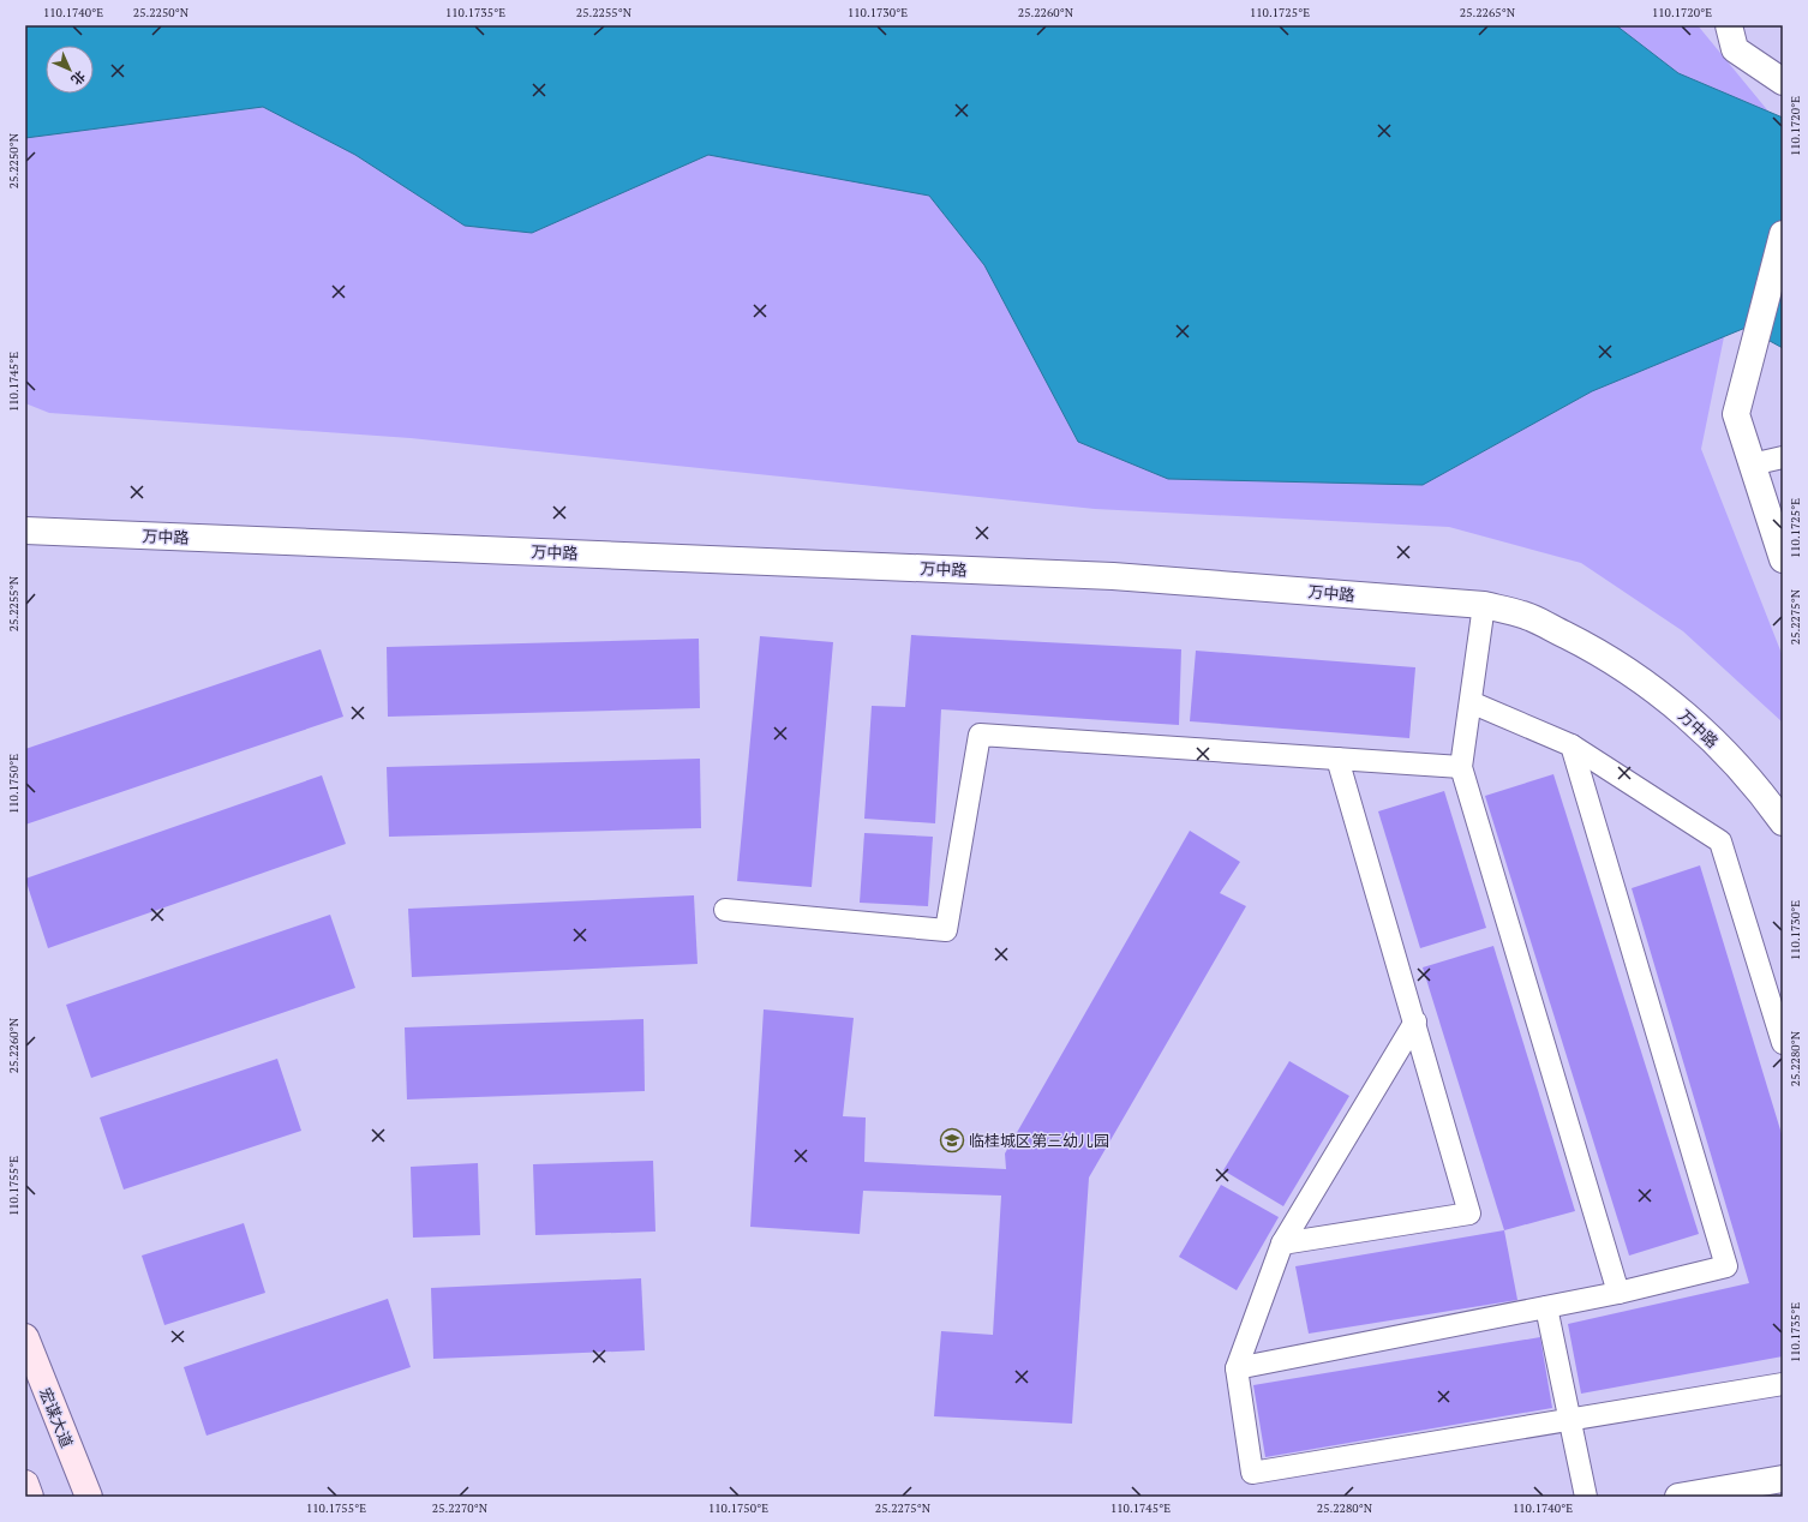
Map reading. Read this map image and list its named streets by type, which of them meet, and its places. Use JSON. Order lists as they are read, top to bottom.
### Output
{
  "streets": {
    "main road": ["宏谋大道"],
    "street": ["万中路"]
  },
  "places": {
    "school or university": ["临桂城区第三幼儿园"]
  },
  "north": "bottom right",
  "coordinates": [
    "110.1740°E",
    "25.2250°N",
    "110.1735°E",
    "25.2255°N",
    "110.1730°E",
    "25.2260°N",
    "110.1725°E",
    "25.2265°N",
    "110.1720°E",
    "110.1745°E",
    "25.2275°N",
    "110.1750°E",
    "25.2280°N",
    "110.1755°E",
    "25.2270°N"
  ]
}
